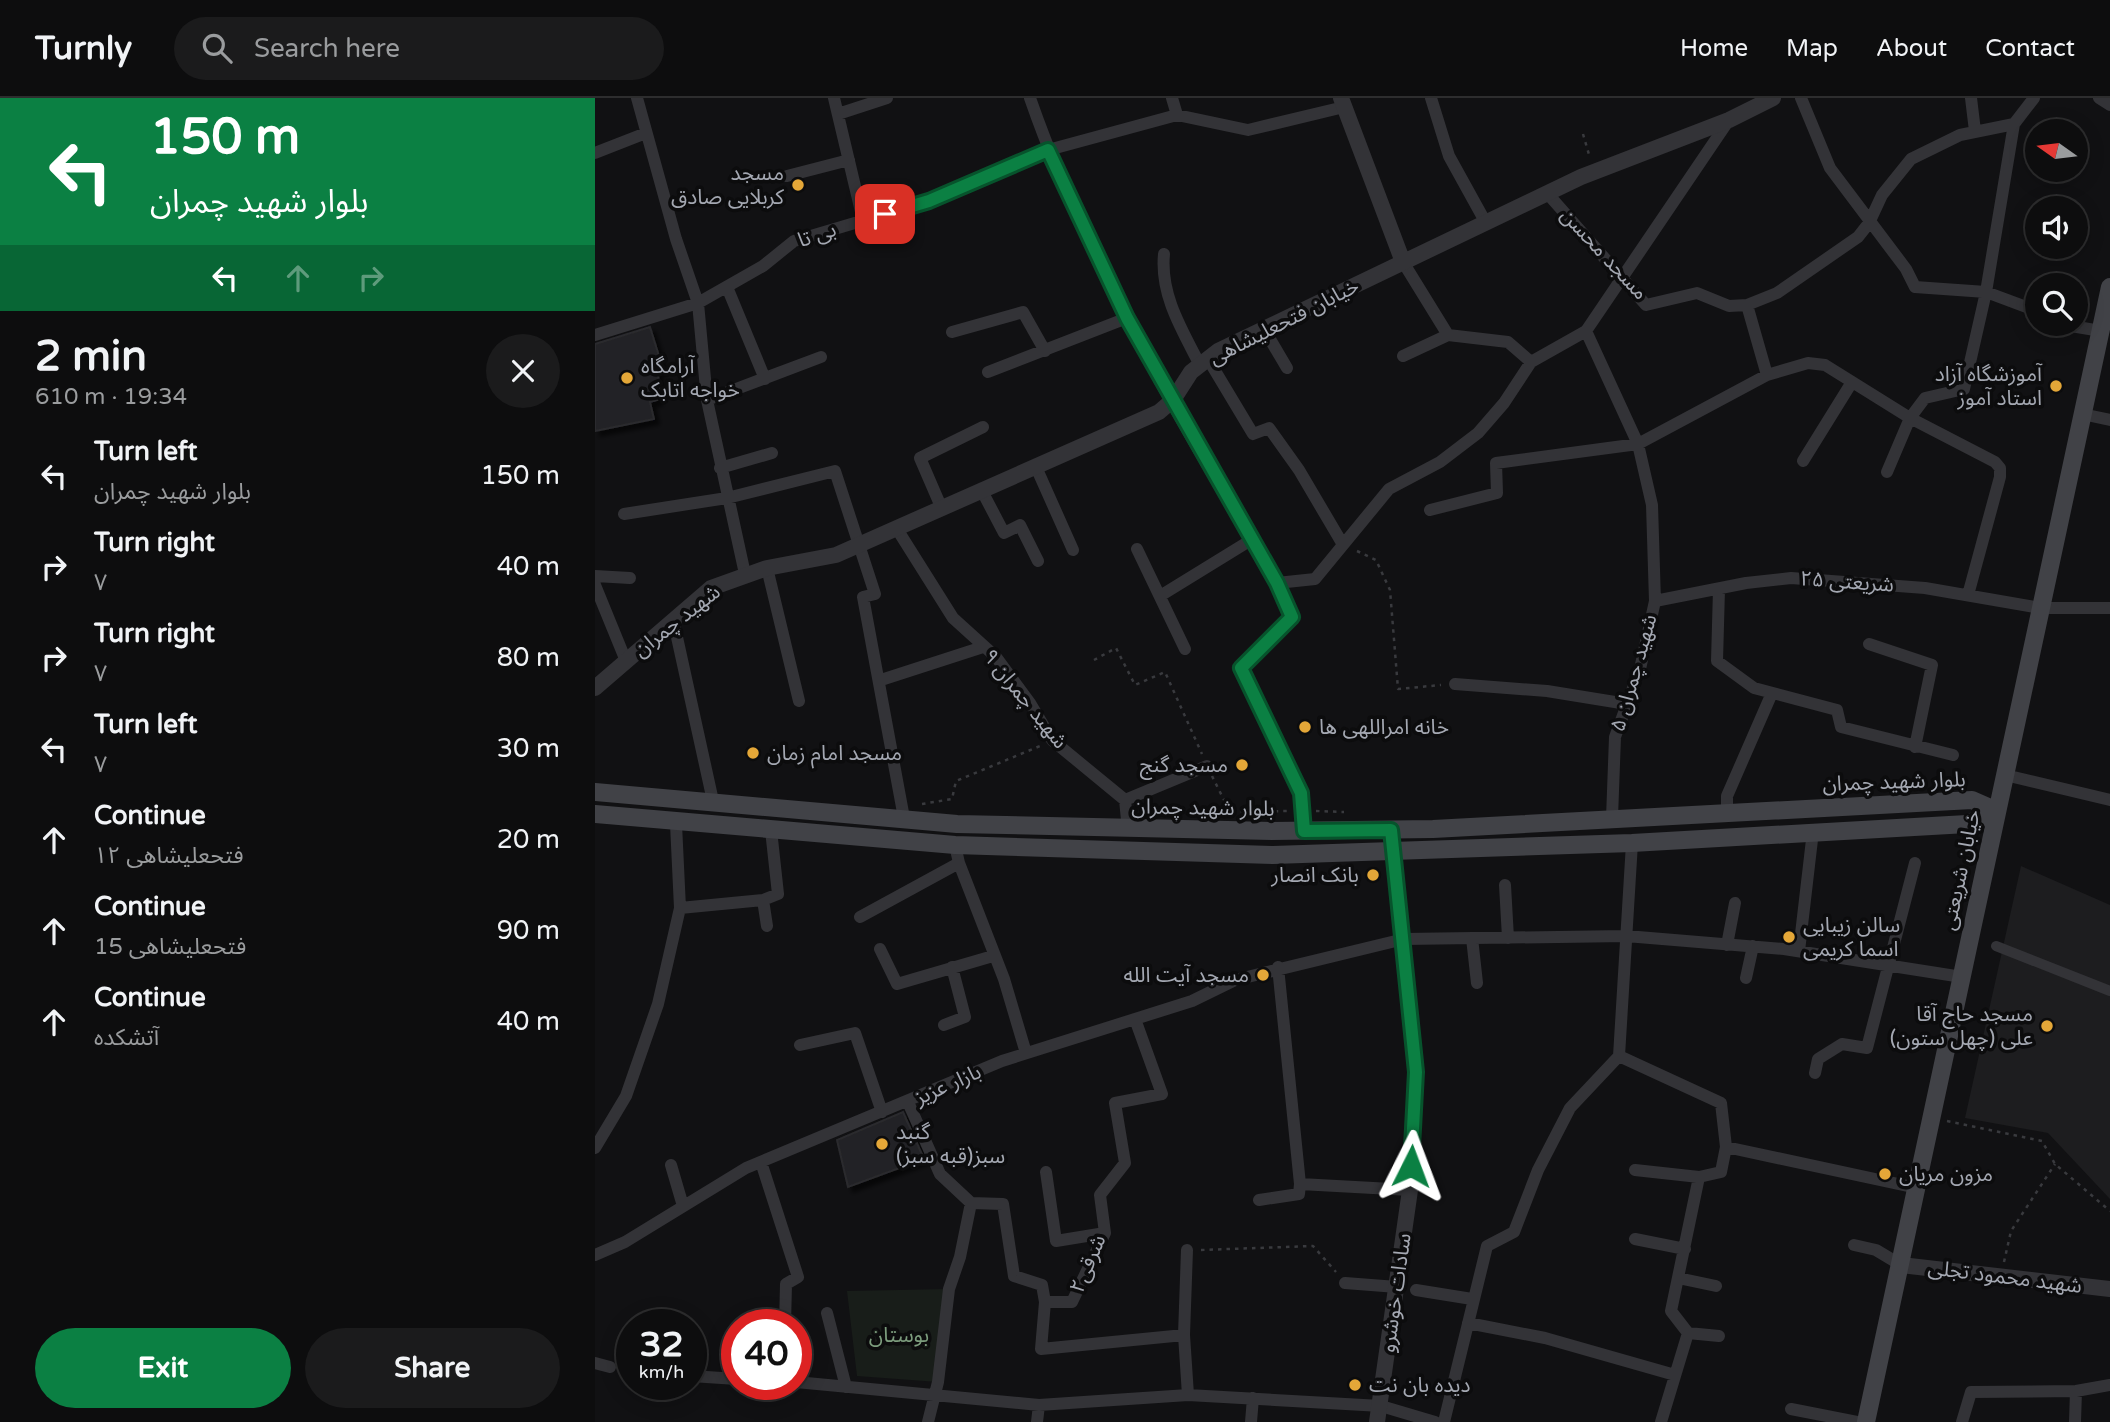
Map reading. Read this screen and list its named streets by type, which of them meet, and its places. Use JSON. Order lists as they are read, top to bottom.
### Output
{
  "streets": {
    "main road": ["بلوار شهید چمران", "خیابان شریعتی"],
    "street": [
      "بی تا",
      "مسجد محسن",
      "خیابان فتحعلیشاهی",
      "شریعتی ۲۵",
      "شهید چمران",
      "شهید چمران ۵",
      "شهید چمران ۹",
      "بازار عزیز",
      "شرقی۲",
      "شهید محمود تجلی",
      "سادات خوشرو"
    ]
  },
  "crossings": [
    ["مسجد محسن", "خیابان فتحعلیشاهی"],
    ["خیابان فتحعلیشاهی", "شهید چمران"],
    ["خیابان فتحعلیشاهی", "شهید چمران ۹"],
    ["شریعتی ۲۵", "شهید چمران ۵"],
    ["شریعتی ۲۵", "خیابان شریعتی"],
    ["شهید چمران ۵", "بلوار شهید چمران"],
    ["بلوار شهید چمران", "خیابان شریعتی"],
    ["بلوار شهید چمران", "سادات خوشرو"],
    ["خیابان شریعتی", "بازار عزیز"],
    ["خیابان شریعتی", "شهید محمود تجلی"],
    ["بازار عزیز", "شرقی۲"],
    ["بازار عزیز", "سادات خوشرو"]
  ],
  "parks": ["بوستان"],
  "places": [
    "مسجد کربلایی صادق",
    "آرامگاه خواجه اتابک",
    "آموزشگاه آزاد استاد آموز",
    "خانه امراللهی ها",
    "مسجد امام زمان",
    "مسجد گنج",
    "بانک انصار",
    "سالن زیبایی اسما کریمی",
    "مسجد آیت الله",
    "مسجد حاج آقا علی (چهل ستون)",
    "گنبد سبز(قبه سبز)",
    "مزون مریان",
    "دیده بان نت"
  ],
  "north": "left",
  "page": {
    "header": "Turnly",
    "search": "Search here",
    "nav": [
      "Home",
      "Map",
      "About",
      "Contact"
    ],
    "turn": ["150 m", "بلوار شهید چمران"],
    "heading": ["2 min", "610 m · 19:34"],
    "list": [
      {
        "name": "Turn left",
        "note": "بلوار شهید چمران",
        "value": "150 m"
      },
      {
        "name": "Turn right",
        "note": "۷",
        "value": "40 m"
      },
      {
        "name": "Turn right",
        "note": "۷",
        "value": "80 m"
      },
      {
        "name": "Turn left",
        "note": "۷",
        "value": "30 m"
      },
      {
        "name": "Continue",
        "note": "فتحعلیشاهی ۱۲",
        "value": "20 m"
      },
      {
        "name": "Continue",
        "note": "فتحعلیشاهی 15",
        "value": "90 m"
      },
      {
        "name": "Continue",
        "note": "آتشکده",
        "value": "40 m"
      }
    ],
    "speed": "32 km/h",
    "limit": "40",
    "buttons": ["Exit", "Share"]
  }
}
